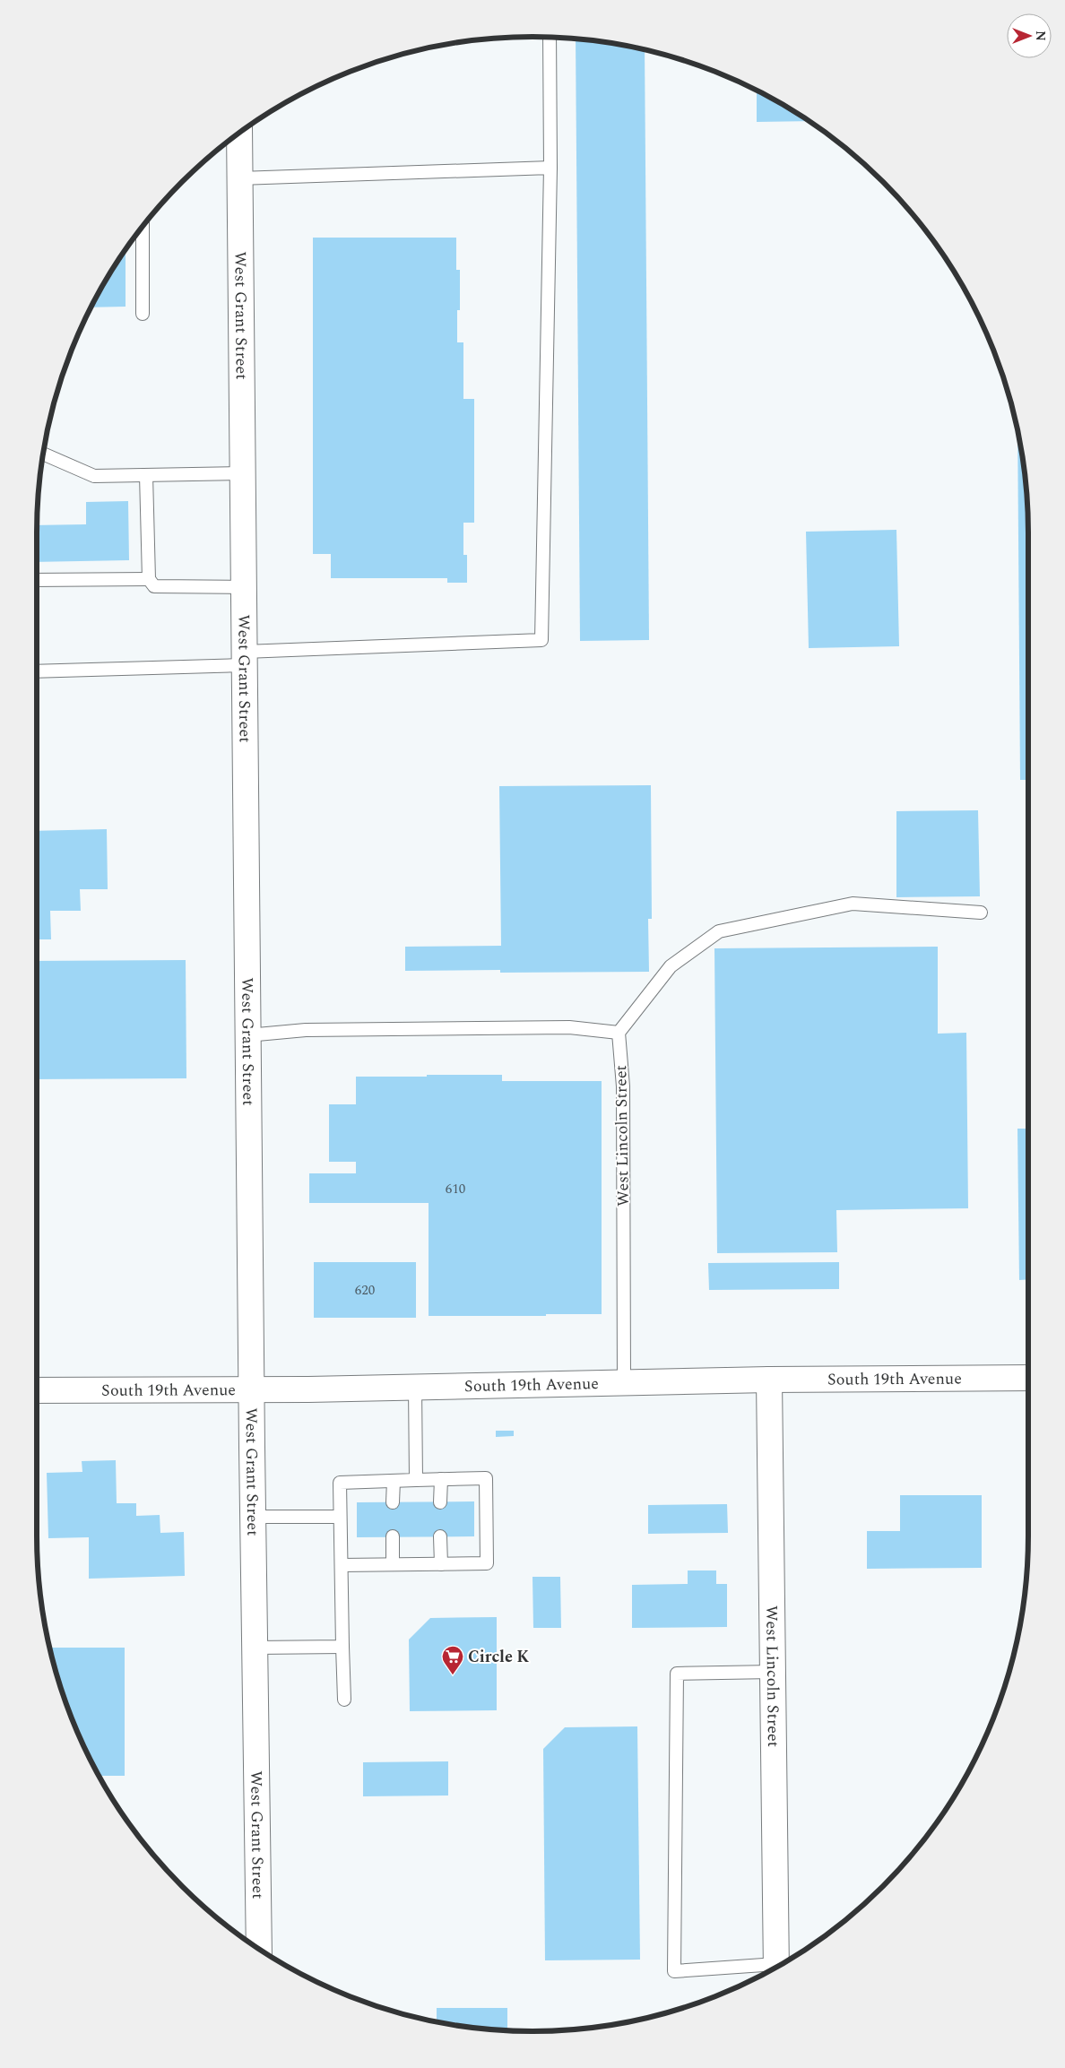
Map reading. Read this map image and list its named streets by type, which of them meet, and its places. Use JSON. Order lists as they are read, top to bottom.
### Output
{
  "streets": {
    "main road": ["West Grant Street", "West Lincoln Street", "South 19th Avenue"]
  },
  "crossings": [
    ["West Grant Street", "South 19th Avenue"],
    ["West Lincoln Street", "South 19th Avenue"]
  ],
  "places": {
    "supermarket": ["Circle K"]
  },
  "house_numbers": ["610", "620"],
  "north": "right"
}
